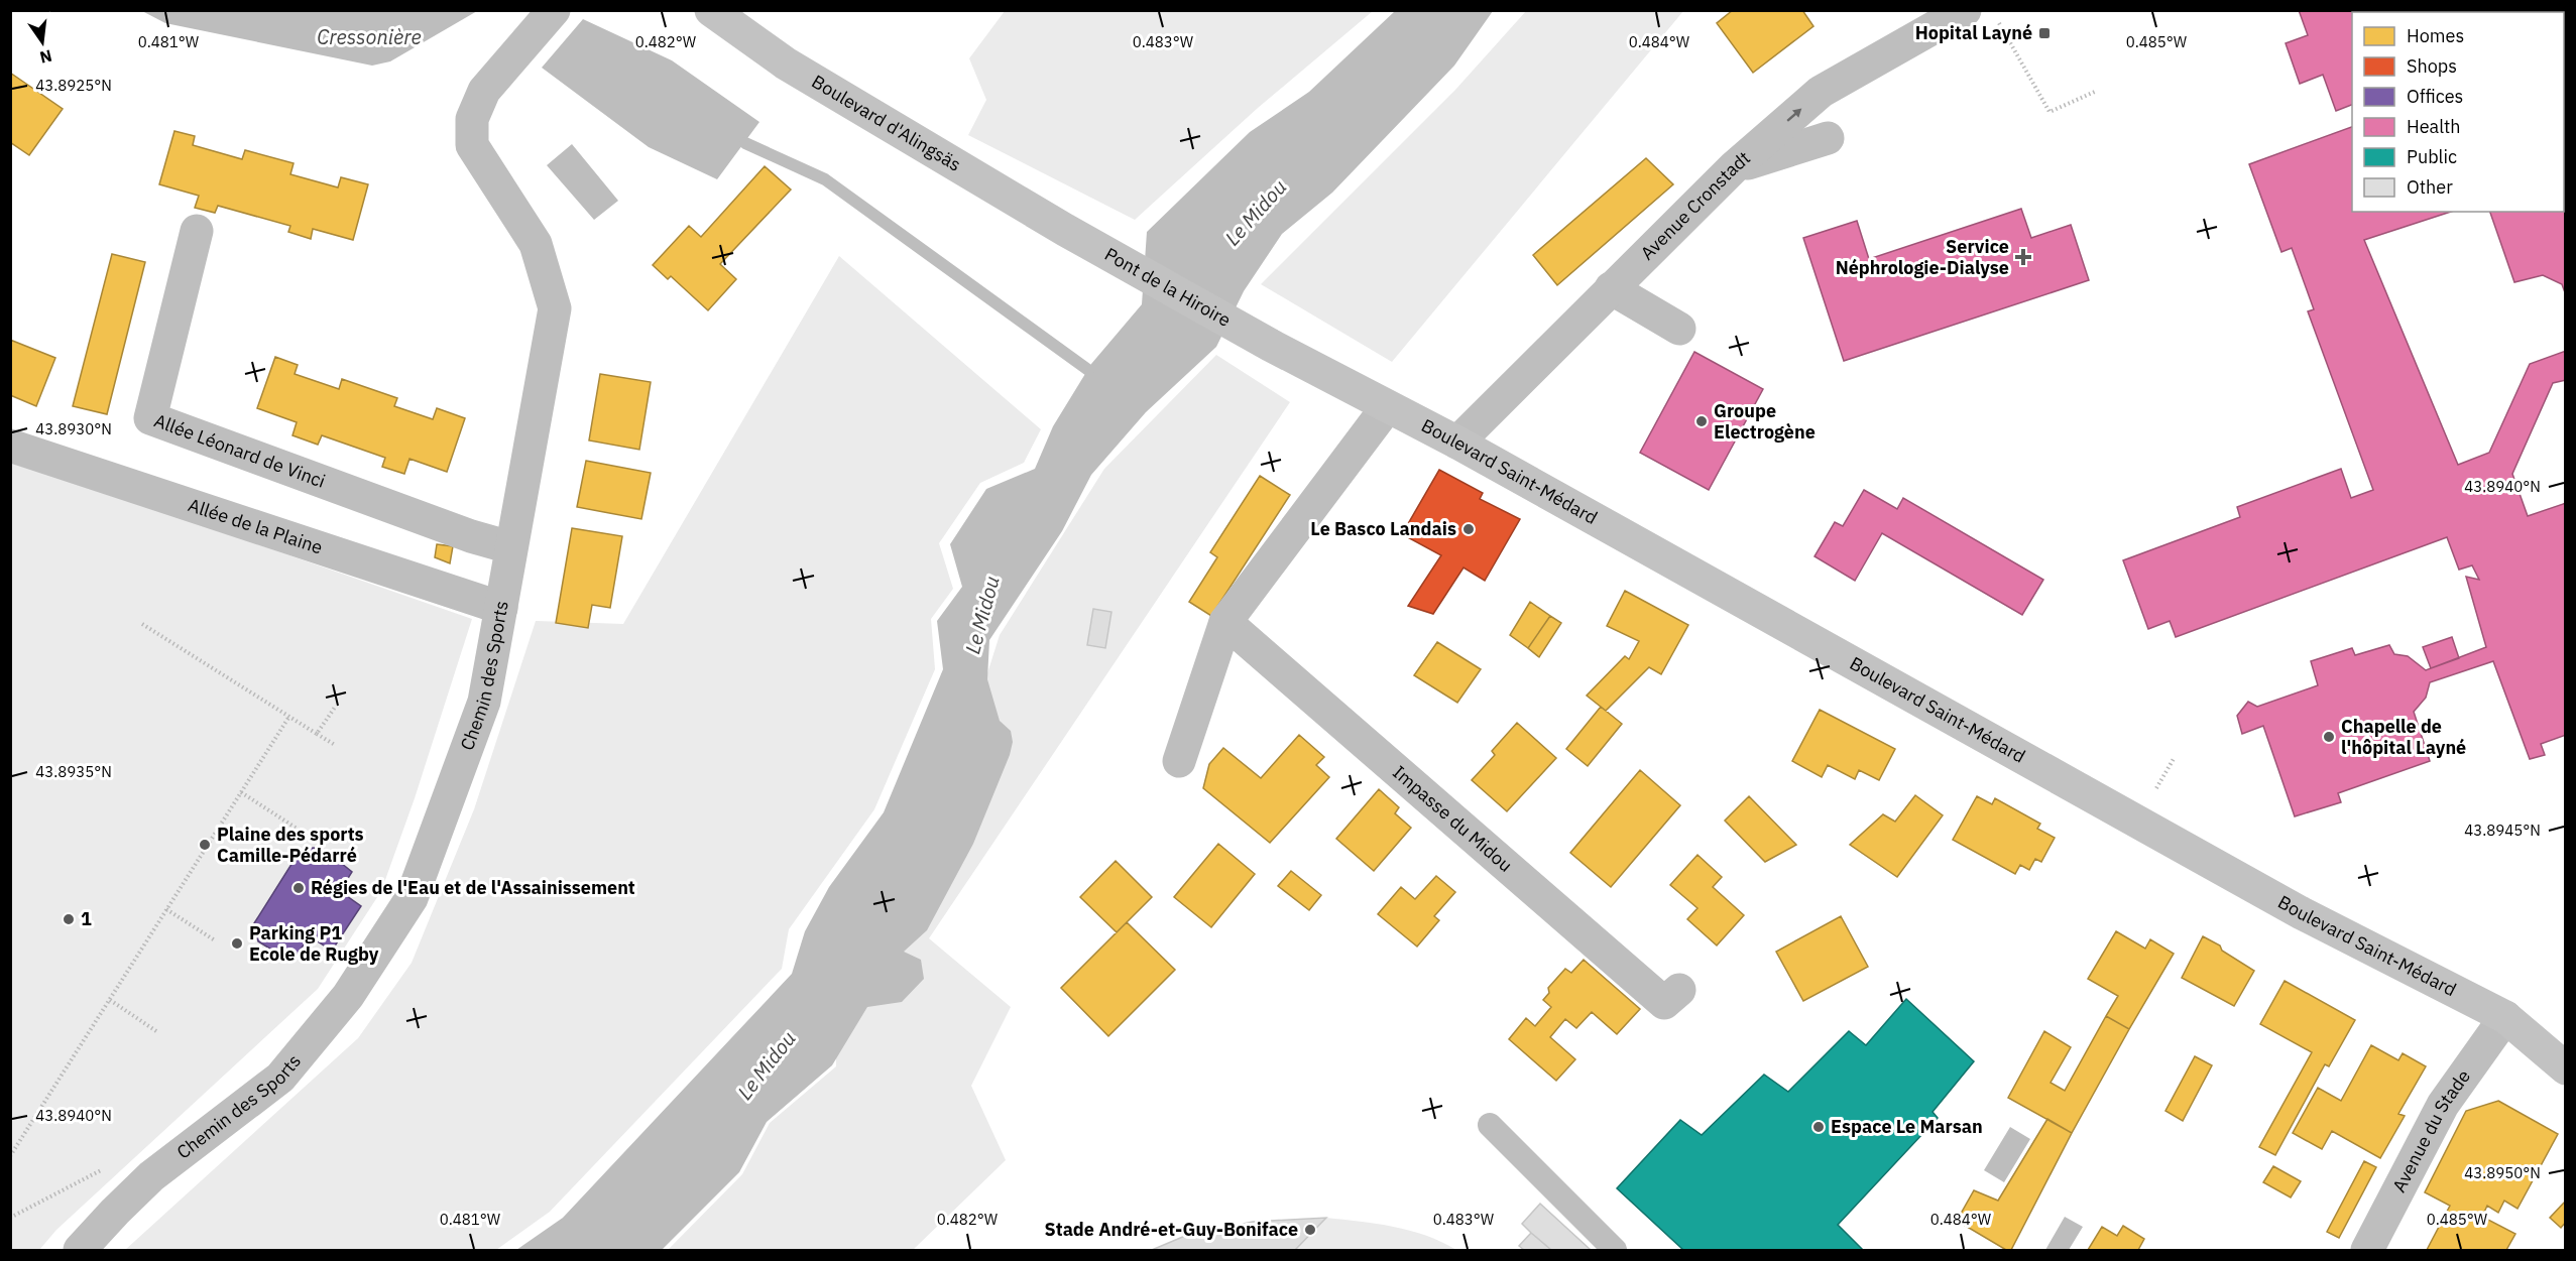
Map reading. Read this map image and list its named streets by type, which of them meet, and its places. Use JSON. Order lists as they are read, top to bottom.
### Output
{
  "streets": {
    "main road": ["Boulevard d'Alingsäs", "Pont de la Hiroire", "Boulevard Saint-Médard"],
    "street": [
      "Avenue Cronstadt",
      "Allée Léonard de Vinci",
      "Allée de la Plaine",
      "Chemin des Sports",
      "Impasse du Midou",
      "Avenue du Stade"
    ]
  },
  "crossings": [
    ["Boulevard d'Alingsäs", "Pont de la Hiroire"],
    ["Avenue Cronstadt", "Boulevard Saint-Médard"],
    ["Pont de la Hiroire", "Boulevard Saint-Médard"],
    ["Allée Léonard de Vinci", "Chemin des Sports"],
    ["Boulevard Saint-Médard", "Avenue du Stade"],
    ["Allée de la Plaine", "Chemin des Sports"]
  ],
  "water": ["Cressonière", "Le Midou"],
  "places": {
    "transit": ["Hopital Layné"],
    "health": ["Service Néphrologie-Dialyse"],
    "other": [
      "Groupe Electrogène",
      "Le Basco Landais",
      "Chapelle de l'hôpital Layné",
      "Plaine des sports Camille-Pédarré",
      "Régies de l'Eau et de l'Assainissement",
      "1",
      "Parking P1 Ecole de Rugby",
      "Espace Le Marsan",
      "Stade André-et-Guy-Boniface"
    ]
  },
  "legend": [
    "Homes",
    "Shops",
    "Offices",
    "Health",
    "Public",
    "Other"
  ],
  "north": "bottom",
  "coordinates": [
    "0.481°W",
    "0.482°W",
    "0.483°W",
    "0.484°W",
    "0.485°W",
    "43.8925°N",
    "43.8930°N",
    "43.8940°N",
    "43.8935°N",
    "43.8945°N",
    "43.8950°N"
  ]
}
